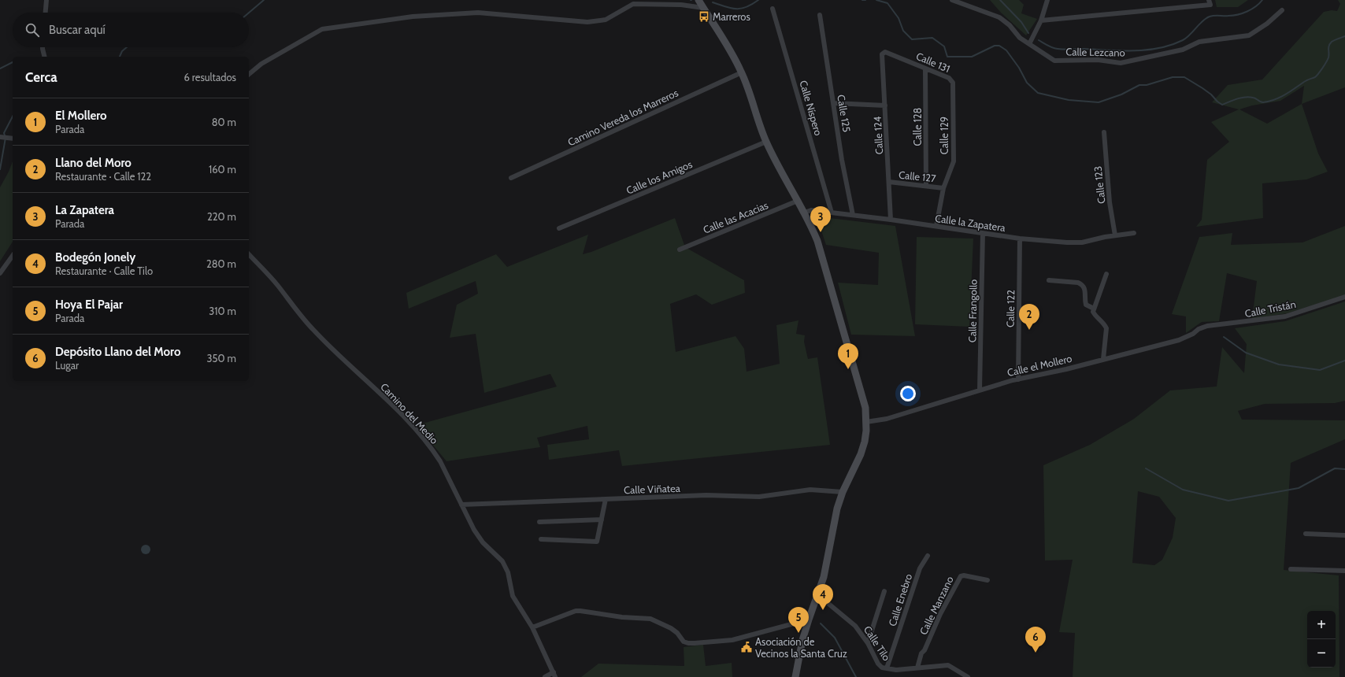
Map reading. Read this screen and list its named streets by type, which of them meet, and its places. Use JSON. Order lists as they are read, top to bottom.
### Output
{
  "streets": {
    "street": [
      "Calle Lezcano",
      "Calle 131",
      "Calle Níspero",
      "Calle 125",
      "Camino Vereda los Marreros",
      "Calle 128",
      "Calle 124",
      "Calle 129",
      "Calle 127",
      "Calle los Amigos",
      "Calle 123",
      "Calle las Acacias",
      "Calle la Zapatera",
      "Calle 122",
      "Calle Tristán",
      "Calle Frangollo",
      "Calle el Mollero",
      "Camino del Medio",
      "Calle Viñatea",
      "Calle Enebro",
      "Calle Manzano",
      "Calle Tilo"
    ]
  },
  "crossings": [
    ["Calle 131", "Calle 128"],
    ["Calle 131", "Calle 124"],
    ["Calle 131", "Calle 129"],
    ["Calle Níspero", "Calle la Zapatera"],
    ["Calle 125", "Calle la Zapatera"],
    ["Calle 128", "Calle 127"],
    ["Calle 124", "Calle 127"],
    ["Calle 124", "Calle la Zapatera"],
    ["Calle 129", "Calle 127"],
    ["Calle 129", "Calle la Zapatera"],
    ["Calle 123", "Calle la Zapatera"],
    ["Calle la Zapatera", "Calle 122"],
    ["Calle la Zapatera", "Calle Frangollo"],
    ["Calle 122", "Calle el Mollero"],
    ["Calle Tristán", "Calle el Mollero"],
    ["Calle Frangollo", "Calle el Mollero"],
    ["Camino del Medio", "Calle Viñatea"],
    ["Calle Enebro", "Calle Tilo"],
    ["Calle Manzano", "Calle Tilo"]
  ],
  "places": {
    "bus stop": ["Marreros"],
    "public building": ["Asociación de Vecinos la Santa Cruz"]
  },
  "page": {
    "search": "Buscar aquí",
    "heading": ["Cerca", "6 resultados"],
    "list": [
      {
        "mark": "1",
        "name": "El Mollero",
        "note": "Parada",
        "value": "80 m"
      },
      {
        "mark": "2",
        "name": "Llano del Moro",
        "note": "Restaurante · Calle 122",
        "value": "160 m"
      },
      {
        "mark": "3",
        "name": "La Zapatera",
        "note": "Parada",
        "value": "220 m"
      },
      {
        "mark": "4",
        "name": "Bodegón Jonely",
        "note": "Restaurante · Calle Tilo",
        "value": "280 m"
      },
      {
        "mark": "5",
        "name": "Hoya El Pajar",
        "note": "Parada",
        "value": "310 m"
      },
      {
        "mark": "6",
        "name": "Depósito Llano del Moro",
        "note": "Lugar",
        "value": "350 m"
      }
    ],
    "pins": [
      "3",
      "2",
      "1",
      "4",
      "5",
      "6"
    ],
    "map_buttons": ["+", "−"]
  }
}
